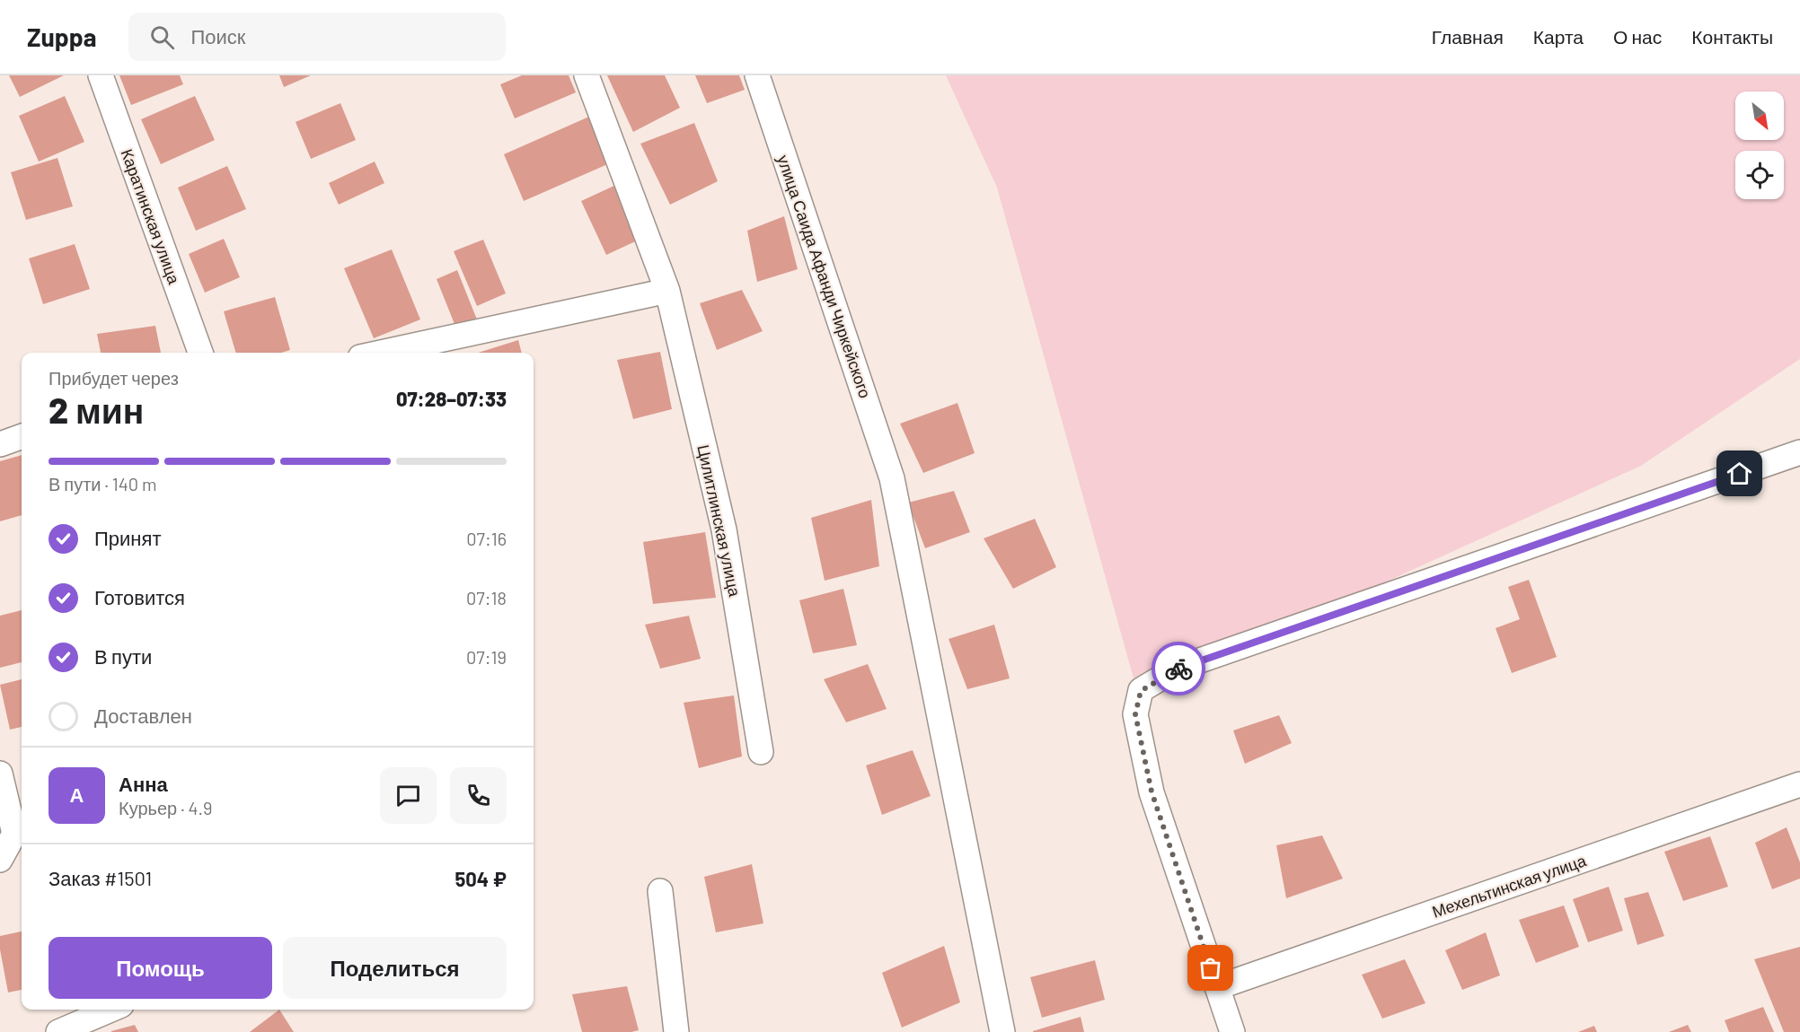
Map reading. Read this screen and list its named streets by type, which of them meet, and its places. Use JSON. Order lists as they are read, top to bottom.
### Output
{
  "streets": {
    "street": [
      "Каратинская улица",
      "улица Саида Афанди Чиркейского",
      "Цилитлинская улица",
      "Мехельтинская улица"
    ]
  },
  "north": "bottom right",
  "page": {
    "header": "Zuppa",
    "search": "Поиск",
    "nav": [
      "Главная",
      "Карта",
      "О нас",
      "Контакты"
    ],
    "heading": ["2 мин", "Прибудет через", "07:28–07:33"],
    "panel": [
      "Анна",
      "Курьер · 4.9",
      "Заказ #1501",
      "504 ₽"
    ],
    "bar": "В пути · 140 m",
    "list": [
      ["Принят", "07:16"],
      ["Готовится", "07:18"],
      ["В пути", "07:19"],
      "Доставлен"
    ],
    "round": "А",
    "buttons": ["Помощь", "Поделиться"]
  }
}
